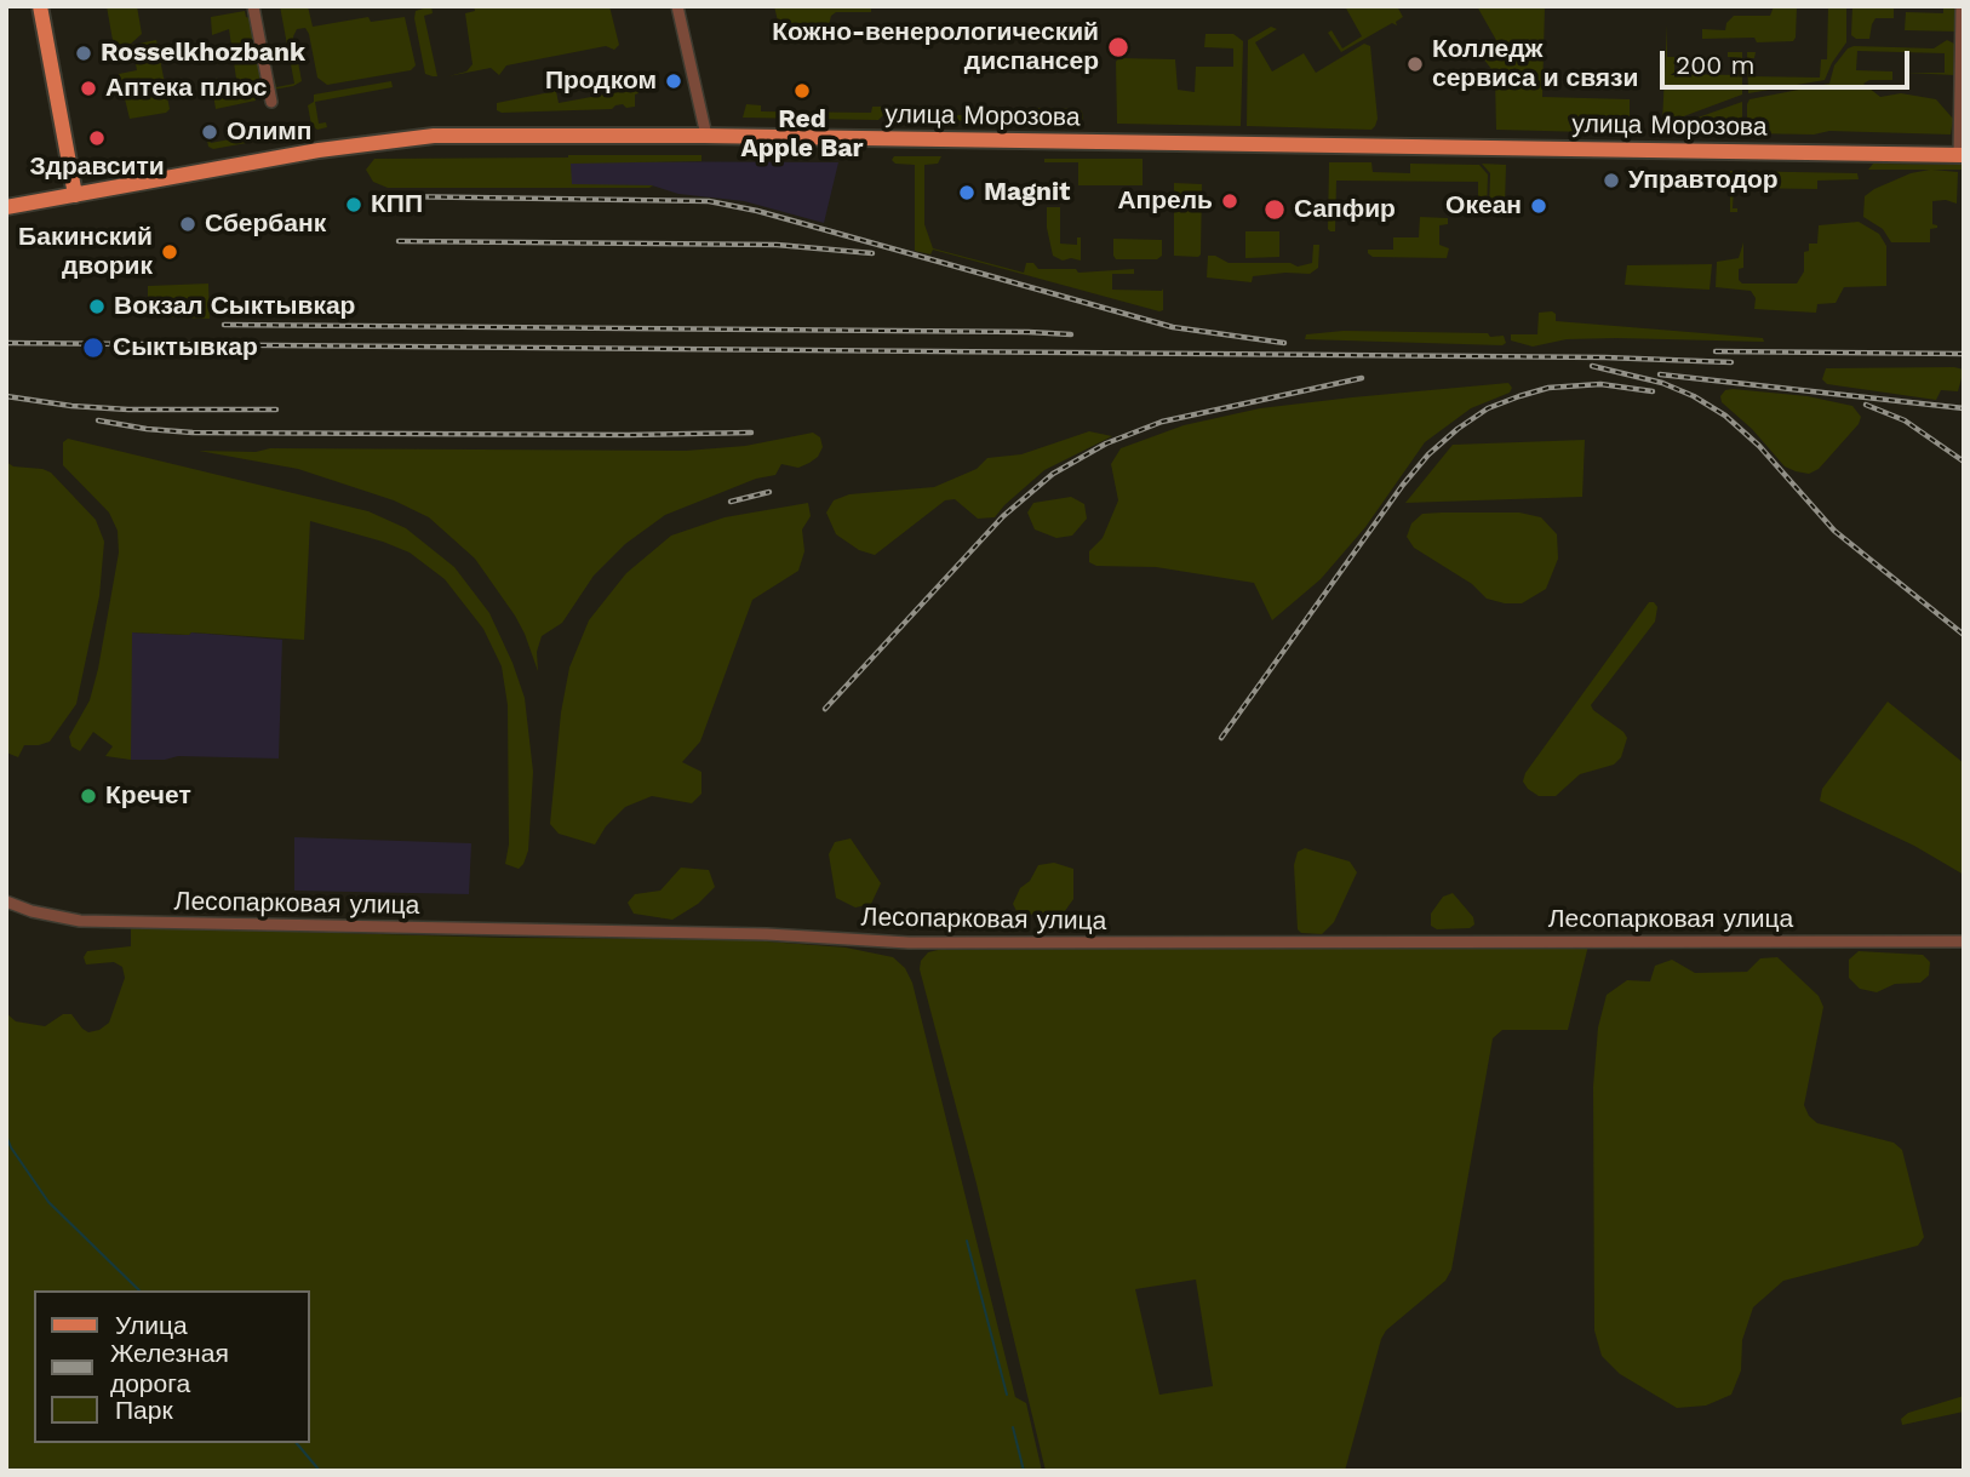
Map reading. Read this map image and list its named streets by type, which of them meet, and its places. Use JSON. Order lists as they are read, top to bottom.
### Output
{
  "streets": {
    "main road": ["улица Морозова"],
    "street": ["Лесопарковая улица"]
  },
  "places": [
    "Кожно-венерологический диспансер",
    "Rosselkhozbank",
    "Колледж сервиса и связи",
    "Продком",
    "Аптека плюс",
    "Red Apple Bar",
    "Олимп",
    "Здравсити",
    "Управтодор",
    "Magnit",
    "Апрель",
    "КПП",
    "Океан",
    "Сапфир",
    "Сбербанк",
    "Бакинский дворик",
    "Вокзал Сыктывкар",
    "Сыктывкар",
    "Кречет"
  ],
  "legend": ["Улица", "Железная дорога", "Парк"],
  "scale_bar": "200 m"
}
